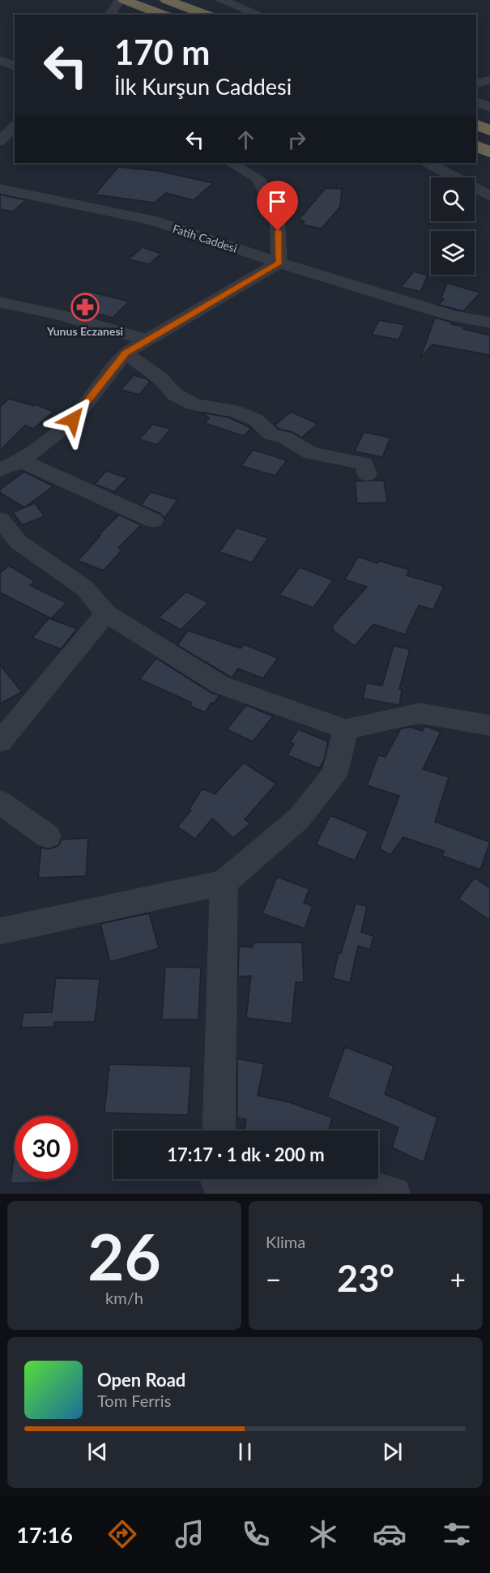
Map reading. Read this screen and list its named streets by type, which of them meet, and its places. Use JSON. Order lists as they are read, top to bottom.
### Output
{
  "streets": {
    "street": ["Fatih Caddesi"]
  },
  "places": {
    "pharmacy": ["Yunus Eczanesi"]
  },
  "page": {
    "turn": ["170 m", "İlk Kurşun Caddesi"],
    "limit": "30",
    "trip": "17:17 · 1 dk · 200 m",
    "tile": [
      ["26", "km/h"],
      "Klima"
    ],
    "heat": ["−", "23°", "+"],
    "song": ["Open Road", "Tom Ferris"],
    "tabs": "17:16"
  }
}
